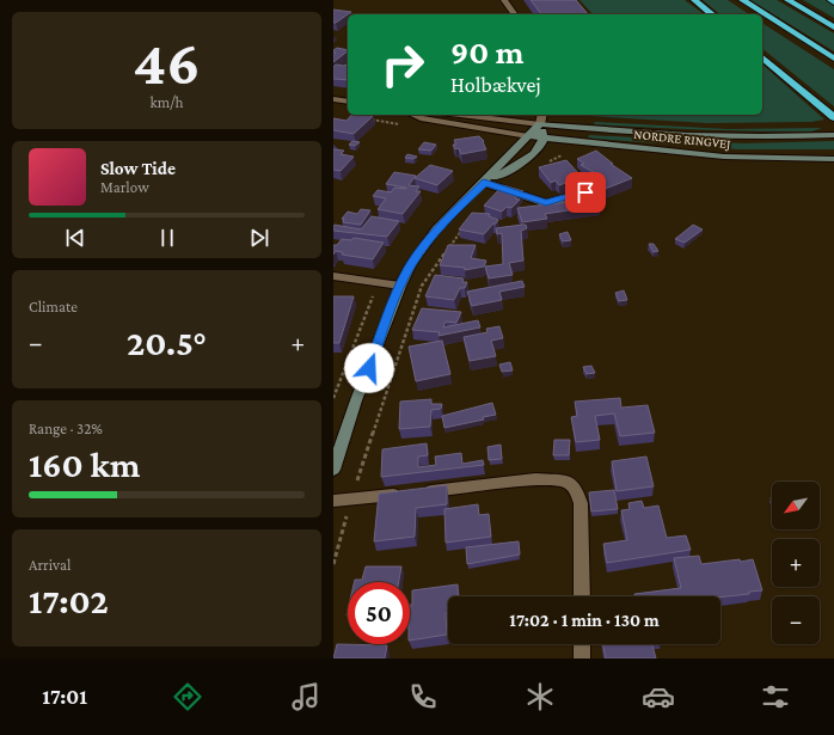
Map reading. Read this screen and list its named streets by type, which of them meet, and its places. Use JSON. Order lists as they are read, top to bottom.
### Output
{
  "streets": {
    "main road": ["NORDRE RINGVEJ"]
  },
  "north": "bottom left",
  "page": {
    "tile": [
      ["46", "km/h"],
      "Climate",
      ["Range · 32%", "160 km"],
      ["Arrival", "17:02"]
    ],
    "turn": ["90 m", "Holbækvej"],
    "song": ["Slow Tide", "Marlow"],
    "heat": ["−", "20.5°", "+"],
    "map_buttons": ["+", "−"],
    "limit": "50",
    "trip": "17:02 · 1 min · 130 m",
    "tabs": "17:01"
  }
}
